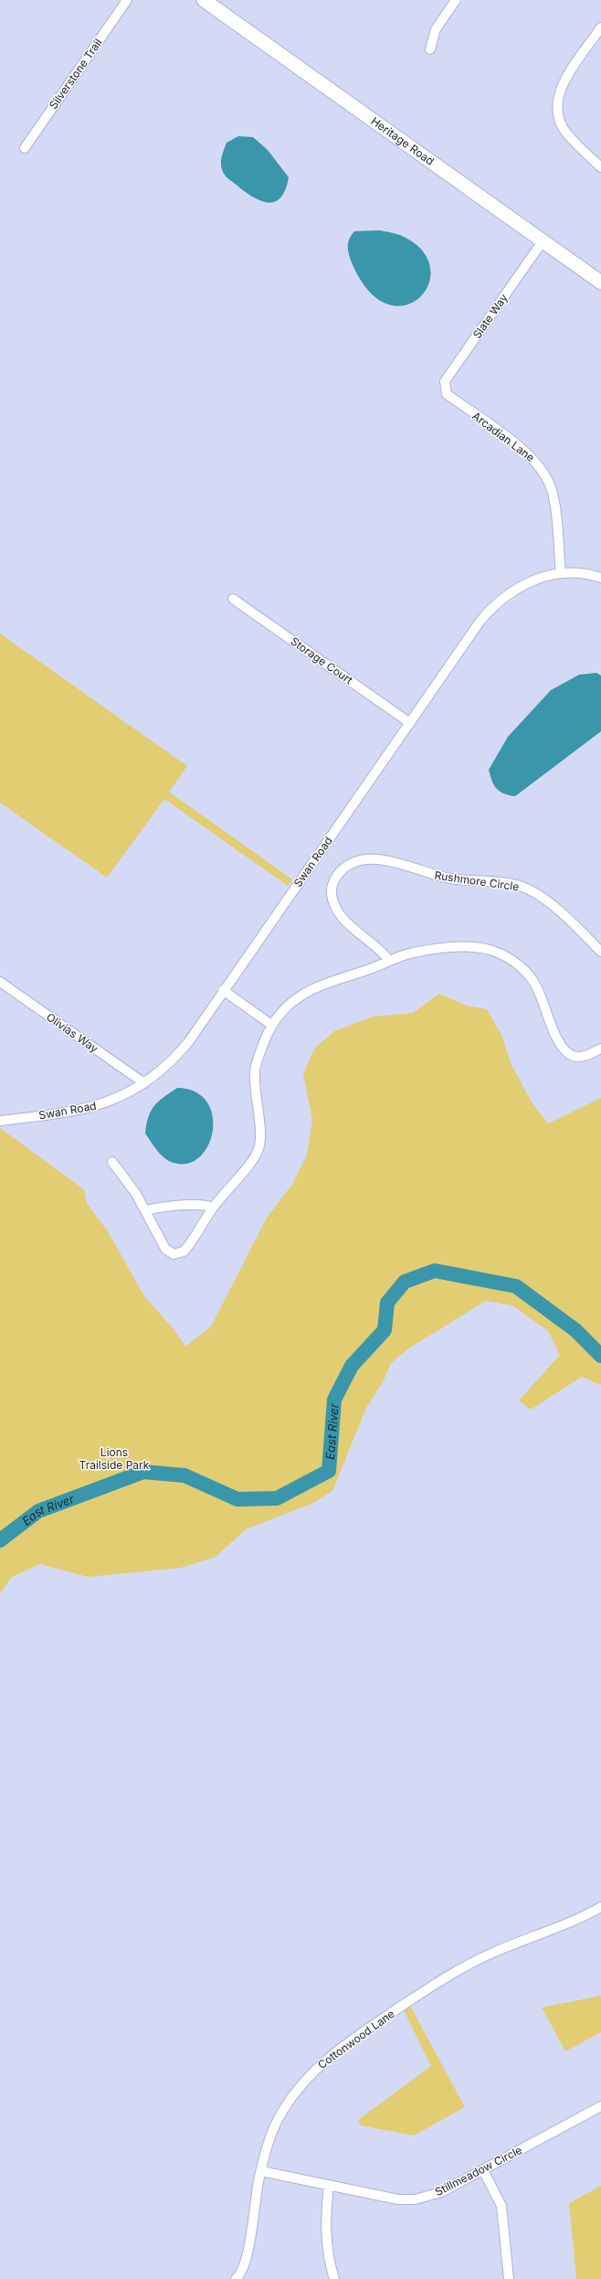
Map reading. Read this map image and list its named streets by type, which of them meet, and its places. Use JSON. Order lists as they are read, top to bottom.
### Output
{
  "streets": {
    "main road": ["Heritage Road"],
    "street": [
      "Silverstone Trail",
      "Slate Way",
      "Arcadian Lane",
      "Storage Court",
      "Swan Road",
      "Rushmore Circle",
      "Olivias Way",
      "Cottonwood Lane",
      "Stillmeadow Circle"
    ]
  },
  "crossings": [
    ["Heritage Road", "Slate Way"],
    ["Slate Way", "Arcadian Lane"],
    ["Arcadian Lane", "Swan Road"],
    ["Storage Court", "Swan Road"],
    ["Swan Road", "Olivias Way"],
    ["Cottonwood Lane", "Stillmeadow Circle"]
  ],
  "water": ["East River"],
  "parks": ["Lions Trailside Park"]
}
